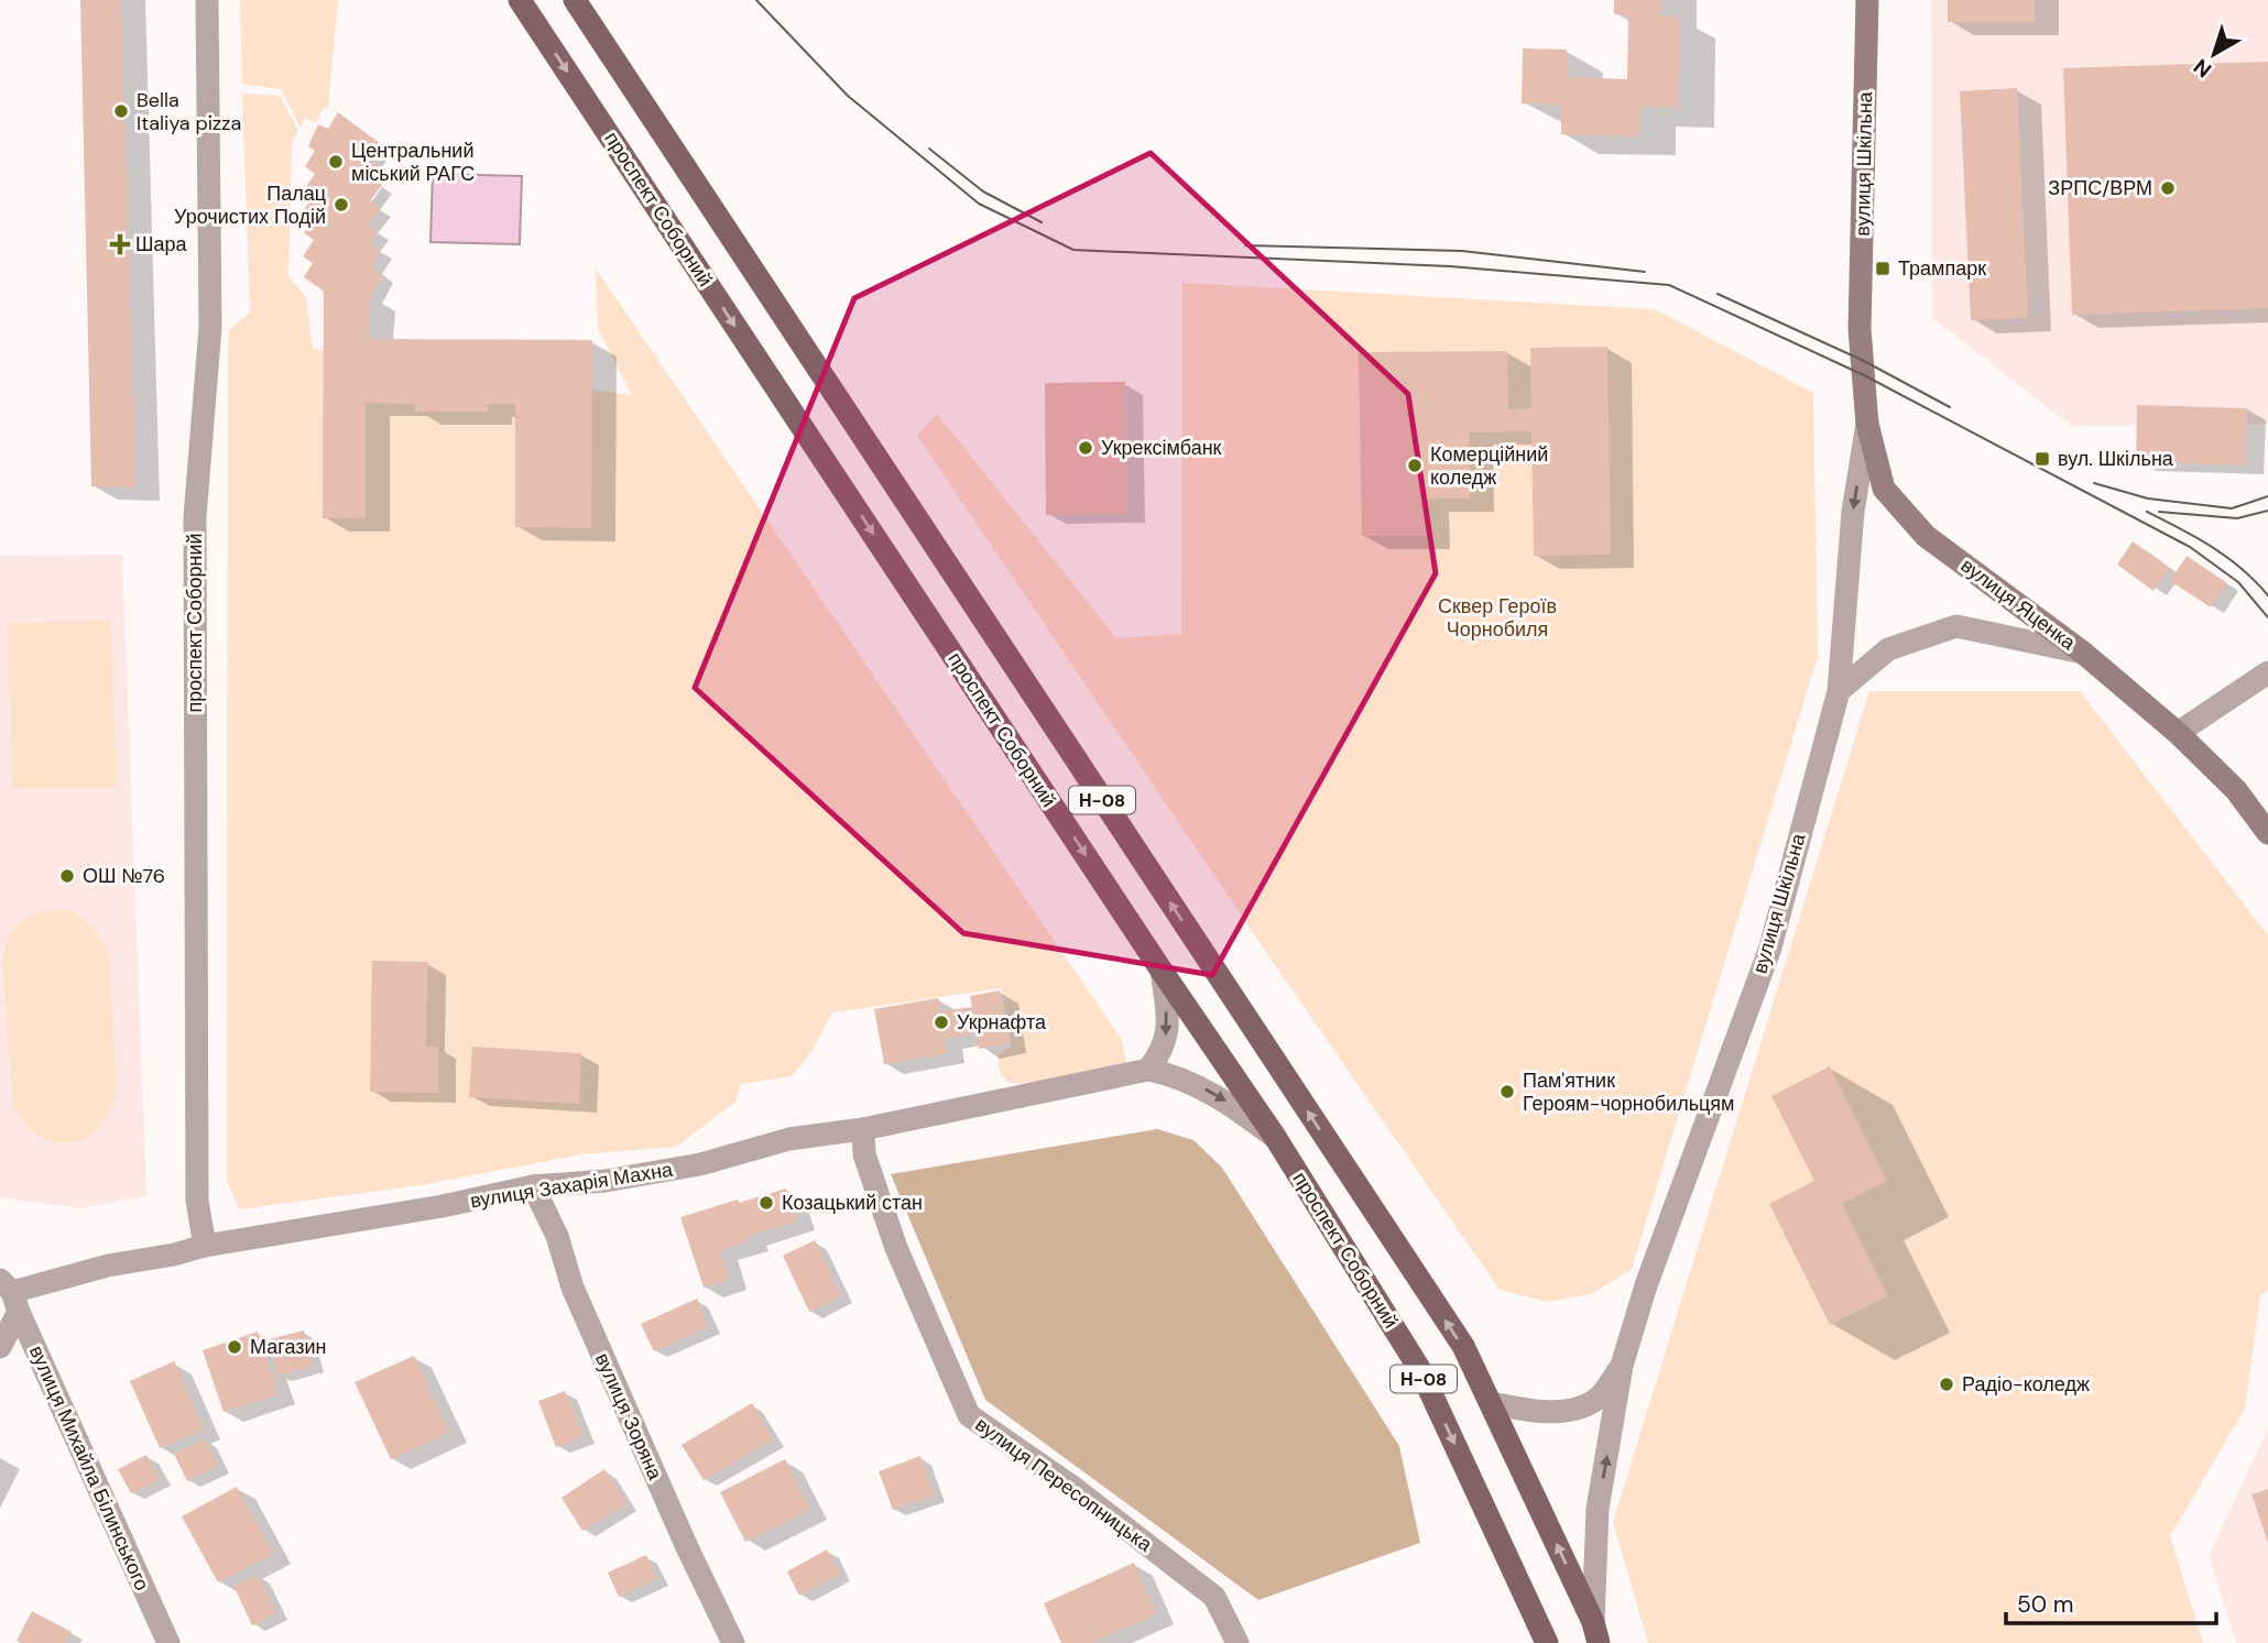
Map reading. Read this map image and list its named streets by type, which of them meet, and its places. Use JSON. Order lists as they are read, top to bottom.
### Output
{
  "streets": {
    "main road": [
      "вулиця Шкільна",
      "проспект Соборний",
      "вулиця Яценка",
      "Н-08"
    ],
    "street": [
      "вулиця Захарія Махна",
      "вулиця Зоряна",
      "вулиця Михайла Білинського",
      "вулиця Пересопницька"
    ]
  },
  "crossings": [
    ["вулиця Шкільна", "вулиця Яценка"],
    ["вулиця Шкільна", "Н-08"],
    ["проспект Соборний", "вулиця Захарія Махна"],
    ["вулиця Захарія Махна", "вулиця Зоряна"],
    ["вулиця Захарія Махна", "вулиця Михайла Білинського"],
    ["вулиця Захарія Махна", "вулиця Пересопницька"]
  ],
  "one_way": ["проспект Соборний"],
  "parks": ["Сквер Героїв Чорнобиля"],
  "places": {
    "other": [
      "Bella Italiya pizza",
      "Центральний міський РАГС",
      "ЗРПС/ВРМ",
      "Палац Урочистих Подій",
      "Укрексімбанк",
      "Комерційний коледж",
      "ОШ №76",
      "Укрнафта",
      "Пам'ятник Героям-чорнобильцям",
      "Козацький стан",
      "Магазин",
      "Радіо-коледж"
    ],
    "health": ["Шара"],
    "transit": ["Трампарк", "вул. Шкільна"]
  },
  "scale_bar": "50 m",
  "north": "bottom left"
}
